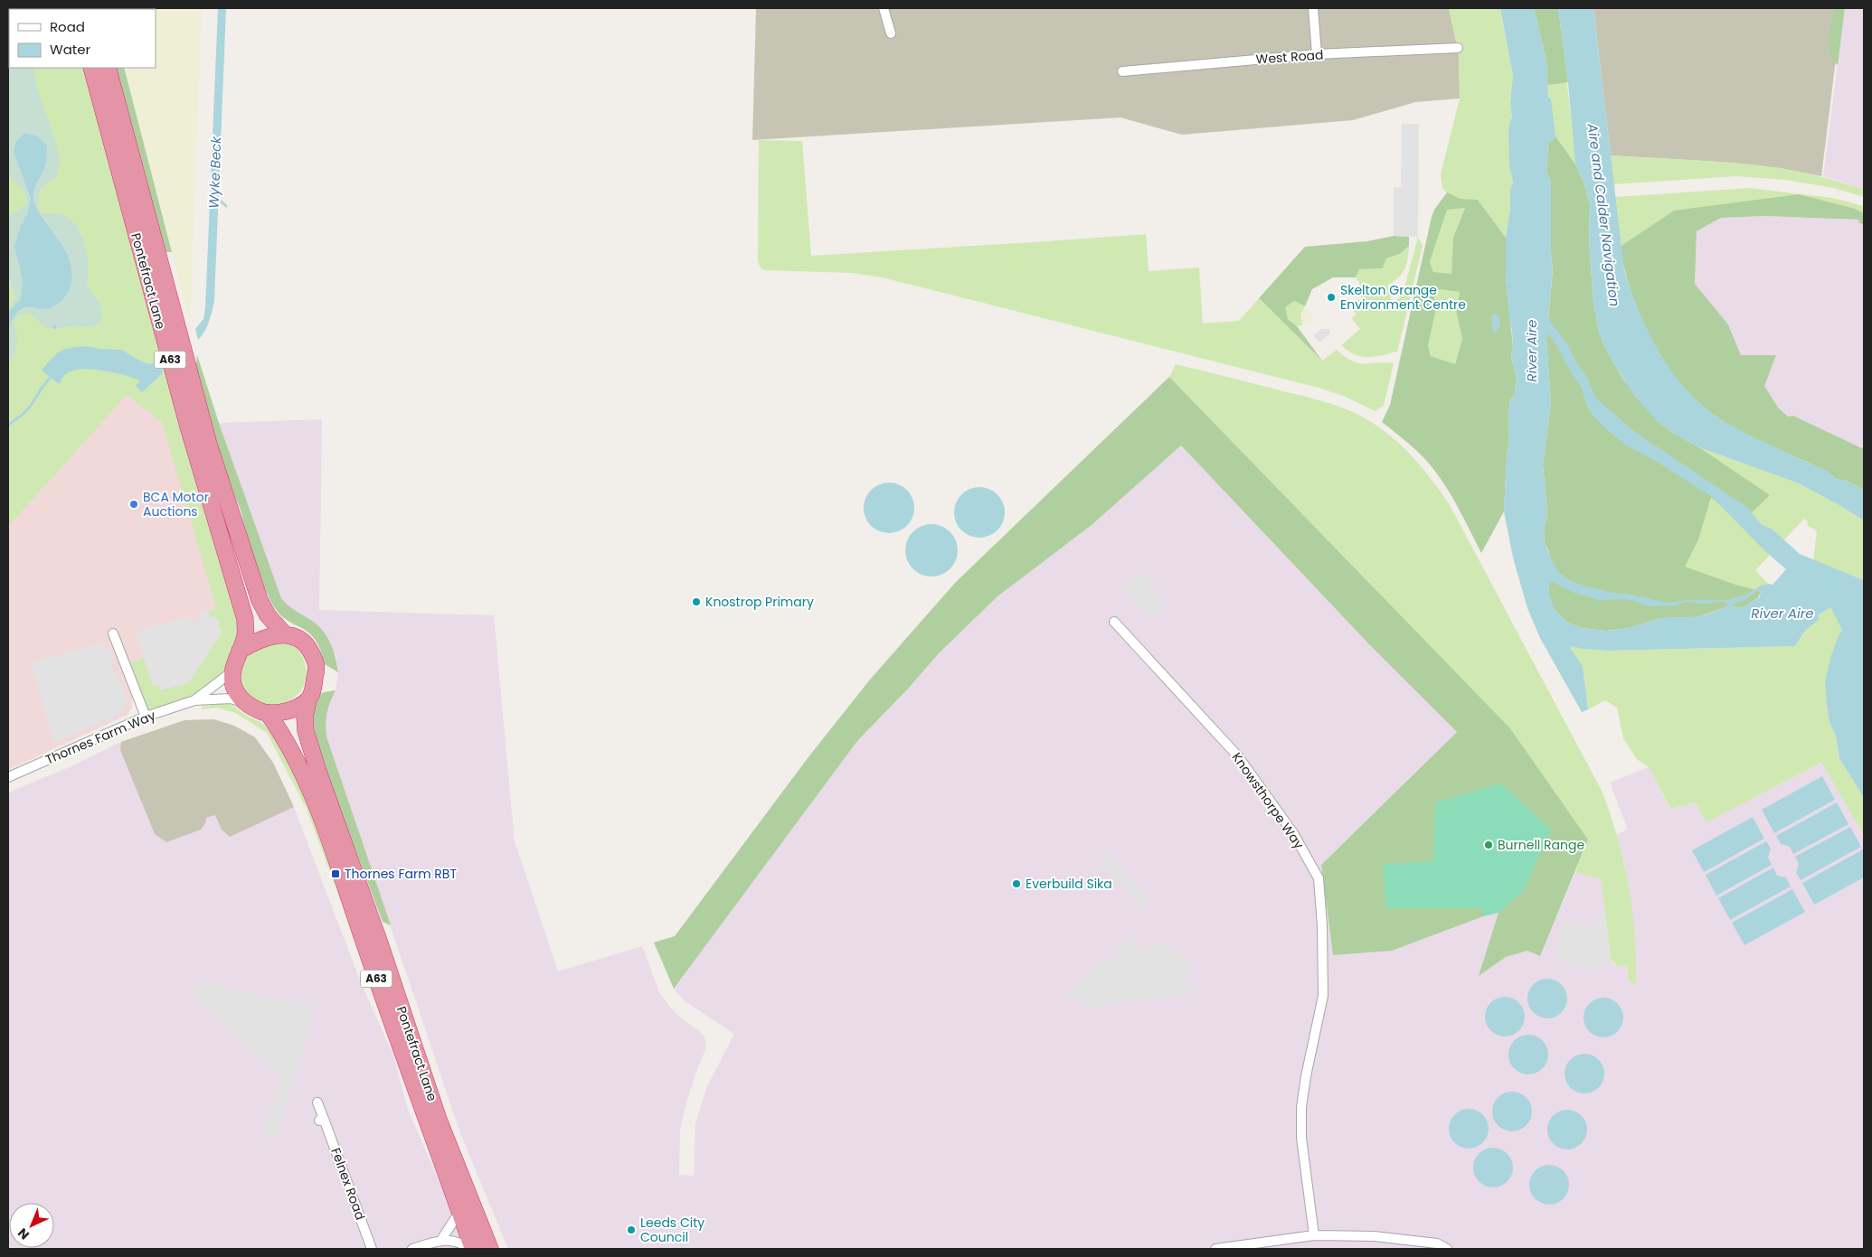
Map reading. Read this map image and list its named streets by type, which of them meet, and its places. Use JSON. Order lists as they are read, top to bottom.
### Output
{
  "streets": {
    "highway": ["Pontefract Lane", "A63"],
    "street": [
      "West Road",
      "Thornes Farm Way",
      "Knowsthorpe Way",
      "Felnex Road"
    ]
  },
  "crossings": [
    ["Pontefract Lane", "A63"]
  ],
  "water": ["Wyke Beck", "Aire and Calder Navigation", "River Aire"],
  "places": {
    "other": [
      "Skelton Grange Environment Centre",
      "BCA Motor Auctions",
      "Knostrop Primary",
      "Burnell Range",
      "Everbuild Sika",
      "Leeds City Council"
    ],
    "transit": ["Thornes Farm RBT"]
  },
  "legend": ["Road", "Water"],
  "north": "bottom left"
}
